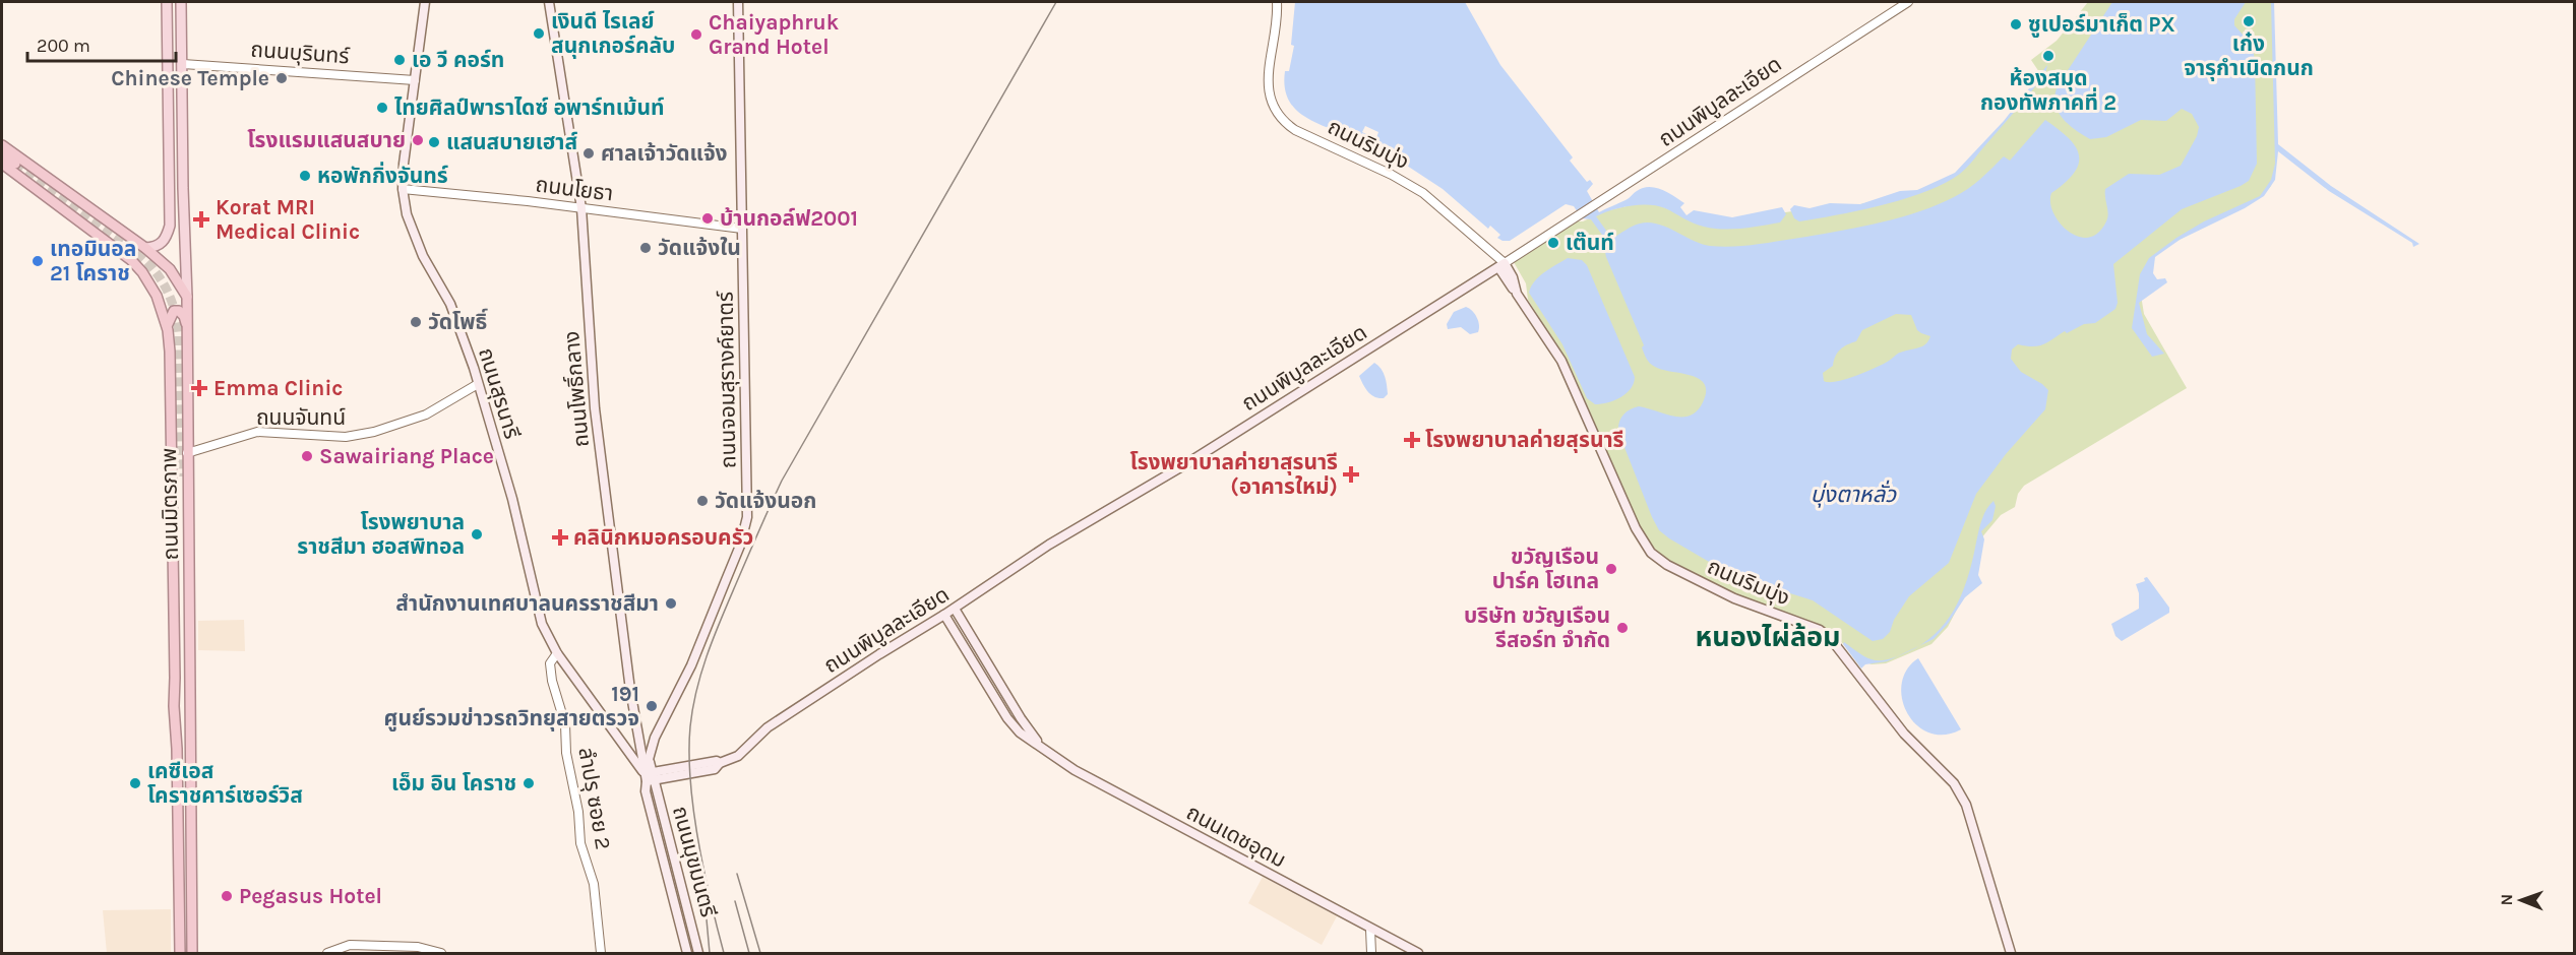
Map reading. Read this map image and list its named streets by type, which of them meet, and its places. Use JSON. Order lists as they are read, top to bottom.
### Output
{
  "streets": {
    "highway": ["ถนนมิตรภาพ"],
    "main road": [
      "ถนนพิบูลละเอียด",
      "ถนนริมบุ่ง",
      "ถนนจอมสุรางค์ยาตร์",
      "ถนนโพธิ์กลาง",
      "ถนนสุรนารี",
      "ถนนเดชอุดม",
      "ถนนมุขมนตรี"
    ],
    "street": [
      "ถนนบุรินทร์",
      "ถนนโยธา",
      "ถนนจันทน์",
      "ลำปรุ ซอย 2"
    ]
  },
  "crossings": [
    ["ถนนบุรินทร์", "ถนนสุรนารี"],
    ["ถนนพิบูลละเอียด", "ถนนริมบุ่ง"],
    ["ถนนพิบูลละเอียด", "ถนนจอมสุรางค์ยาตร์"],
    ["ถนนพิบูลละเอียด", "ถนนโพธิ์กลาง"],
    ["ถนนพิบูลละเอียด", "ถนนสุรนารี"],
    ["ถนนพิบูลละเอียด", "ถนนเดชอุดม"],
    ["ถนนพิบูลละเอียด", "ถนนมุขมนตรี"],
    ["ถนนโยธา", "ถนนจอมสุรางค์ยาตร์"],
    ["ถนนโยธา", "ถนนโพธิ์กลาง"],
    ["ถนนโยธา", "ถนนสุรนารี"],
    ["ถนนจอมสุรางค์ยาตร์", "ถนนโพธิ์กลาง"],
    ["ถนนจอมสุรางค์ยาตร์", "ถนนสุรนารี"],
    ["ถนนจอมสุรางค์ยาตร์", "ถนนมุขมนตรี"],
    ["ถนนโพธิ์กลาง", "ถนนสุรนารี"],
    ["ถนนโพธิ์กลาง", "ถนนมุขมนตรี"],
    ["ถนนสุรนารี", "ถนนจันทน์"],
    ["ถนนสุรนารี", "ลำปรุ ซอย 2"],
    ["ถนนสุรนารี", "ถนนมุขมนตรี"],
    ["ถนนจันทน์", "ถนนมิตรภาพ"]
  ],
  "districts": ["หนองไผ่ล้อม"],
  "water": ["บุ่งตาหลั่ว"],
  "places": {
    "other": [
      "เก๋ง จารุกำเนิดกนก",
      "ซูเปอร์มาเก็ต PX",
      "เงินดี ไรเลย์ สนุกเกอร์คลับ",
      "Chaiyaphruk Grand Hotel",
      "ห้องสมุด กองทัพภาคที่ 2",
      "เอ วี คอร์ท",
      "Chinese Temple",
      "ไทยศิลป์พาราไดซ์ อพาร์ทเม้นท์",
      "โรงแรมแสนสบาย",
      "แสนสบายเฮาส์",
      "ศาลเจ้าวัดแจ้ง",
      "หอพักกิ่งจันทร์",
      "บ้านกอล์ฟ2001",
      "เต๊นท์",
      "วัดแจ้งใน",
      "เทอมินอล 21 โคราช",
      "วัดโพธิ์",
      "Sawairiang Place",
      "วัดแจ้งนอก",
      "โรงพยาบาล ราชสีมา ฮอสพิทอล",
      "ขวัญเรือน ปาร์ค โฮเทล",
      "สำนักงานเทศบาลนครราชสีมา",
      "บริษัท ขวัญเรือน รีสอร์ท จำกัด",
      "191 ศูนย์รวมข่าวรถวิทยุสายตรวจ",
      "เคซีเอส โคราชคาร์เซอร์วิส",
      "เอ็ม อิน โคราช",
      "Pegasus Hotel"
    ],
    "health": [
      "Korat MRI Medical Clinic",
      "Emma Clinic",
      "โรงพยาบาลค่ายสุรนารี",
      "โรงพยาบาลค่ายาสุรนารี (อาคารใหม่)",
      "คลินิกหมอครอบครัว"
    ]
  },
  "scale_bar": "200 m",
  "north": "left"
}
